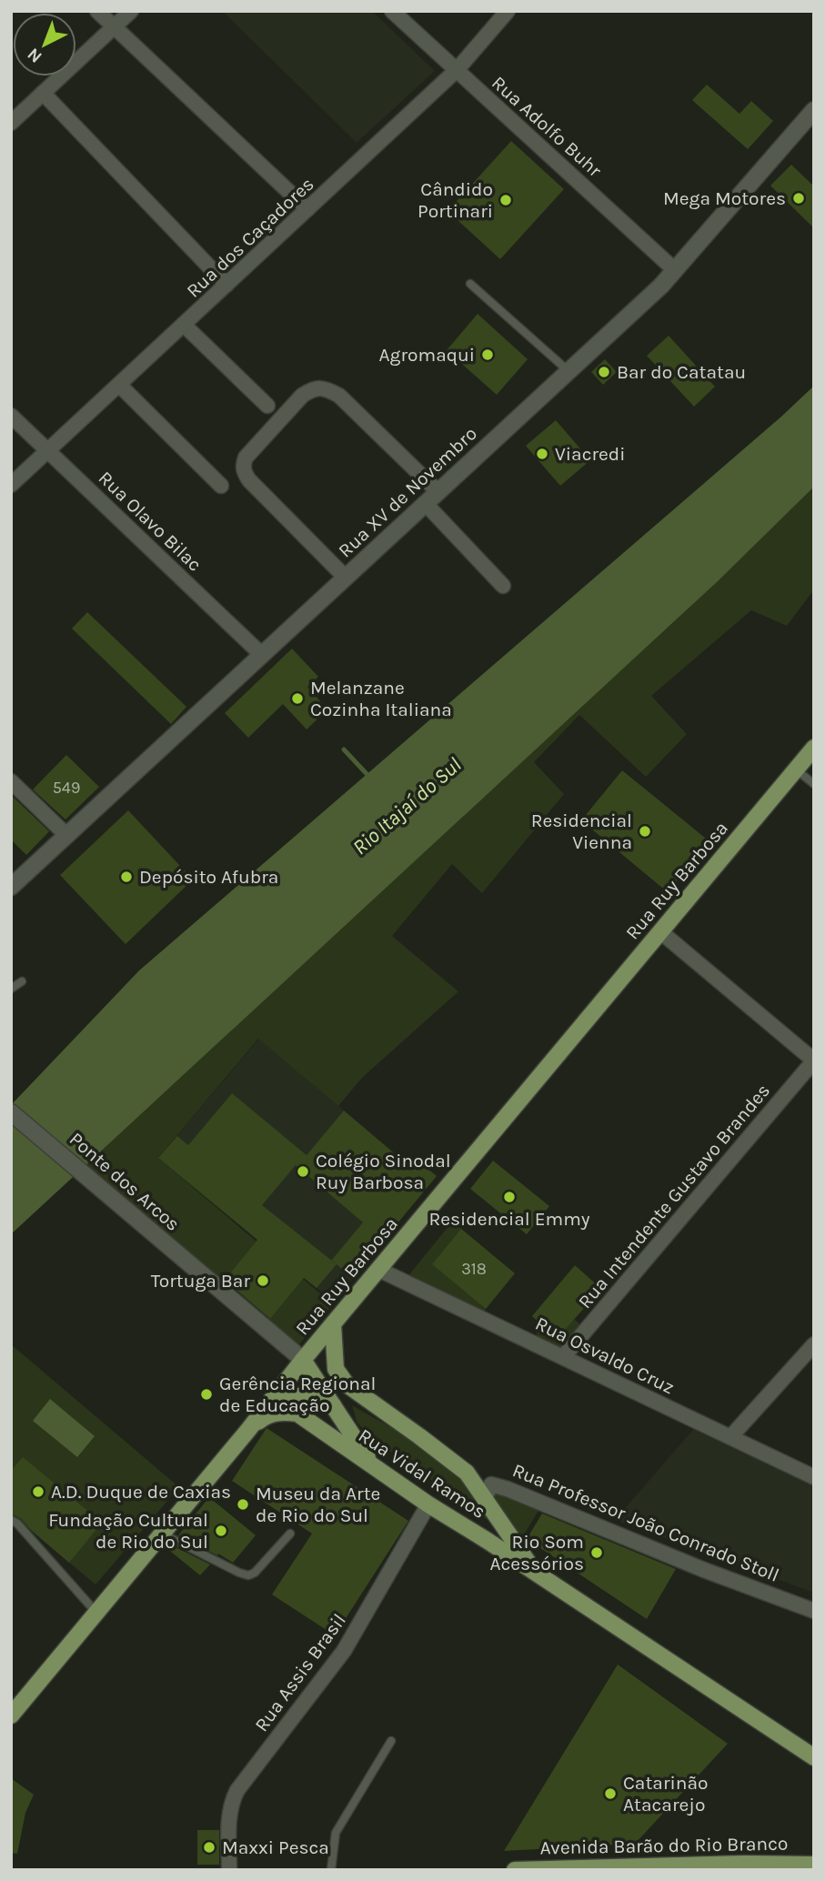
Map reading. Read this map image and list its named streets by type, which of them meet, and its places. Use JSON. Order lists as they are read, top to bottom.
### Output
{
  "streets": {
    "main road": [
      "Rua XV de Novembro",
      "Rua Ruy Barbosa",
      "Ponte dos Arcos",
      "Rua Vidal Ramos",
      "Avenida Barão do Rio Branco"
    ],
    "street": [
      "Rua Adolfo Buhr",
      "Rua dos Caçadores",
      "Rua Olavo Bilac",
      "Rua Intendente Gustavo Brandes",
      "Rua Osvaldo Cruz",
      "Rua Professor João Conrado Stoll",
      "Rua Assis Brasil"
    ]
  },
  "crossings": [
    ["Rua Adolfo Buhr", "Rua dos Caçadores"],
    ["Rua Adolfo Buhr", "Rua XV de Novembro"],
    ["Rua dos Caçadores", "Rua Olavo Bilac"],
    ["Rua XV de Novembro", "Rua Olavo Bilac"],
    ["Rua Ruy Barbosa", "Ponte dos Arcos"],
    ["Rua Ruy Barbosa", "Rua Osvaldo Cruz"],
    ["Rua Intendente Gustavo Brandes", "Rua Osvaldo Cruz"],
    ["Rua Vidal Ramos", "Rua Professor João Conrado Stoll"],
    ["Rua Vidal Ramos", "Rua Assis Brasil"]
  ],
  "water": ["Rio Itajaí do Sul"],
  "places": [
    "Mega Motores",
    "Cândido Portinari",
    "Agromaqui",
    "Bar do Catatau",
    "Viacredi",
    "Melanzane Cozinha Italiana",
    "Residencial Vienna",
    "Depósito Afubra",
    "Colégio Sinodal Ruy Barbosa",
    "Residencial Emmy",
    "Tortuga Bar",
    "Gerência Regional de Educação",
    "A.D. Duque de Caxias",
    "Museu da Arte de Rio do Sul",
    "Fundação Cultural de Rio do Sul",
    "Rio Som Acessórios",
    "Catarinão Atacarejo",
    "Maxxi Pesca"
  ],
  "house_numbers": ["549", "318"],
  "north": "bottom left"
}
